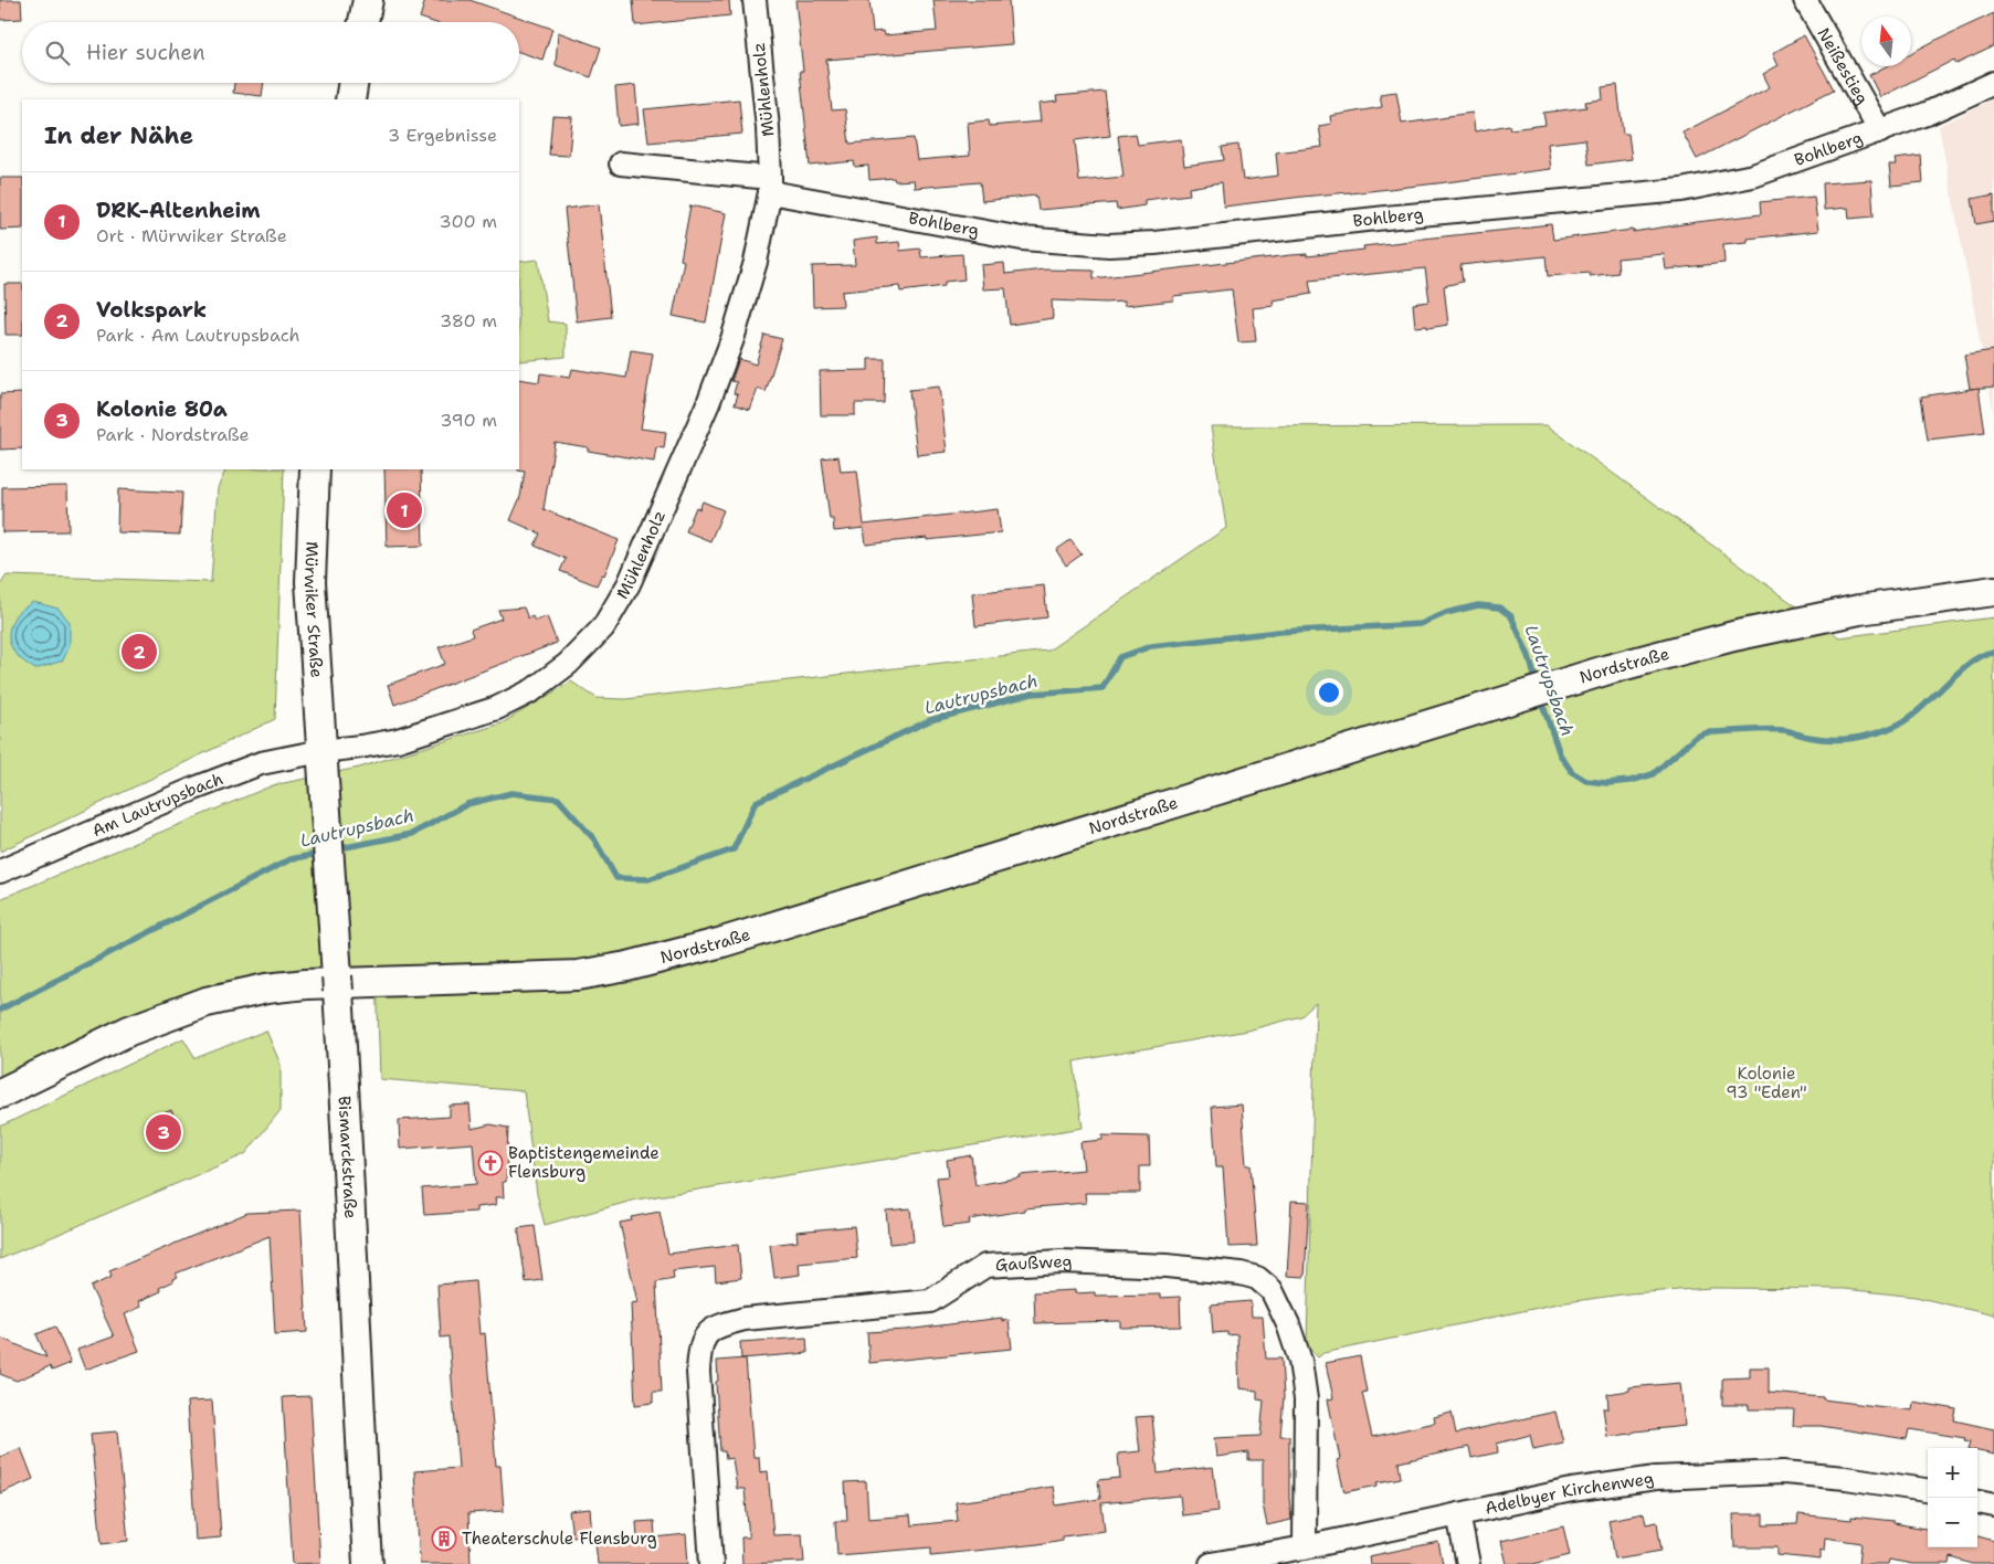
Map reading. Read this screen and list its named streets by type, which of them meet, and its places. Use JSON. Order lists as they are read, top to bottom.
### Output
{
  "streets": {
    "main road": ["Mürwiker Straße", "Nordstraße", "Bismarckstraße"],
    "street": [
      "Neißestieg",
      "Mühlenholz",
      "Bohlberg",
      "Am Lautrupsbach",
      "Gaußweg",
      "Adelbyer Kirchenweg"
    ]
  },
  "crossings": [
    ["Neißestieg", "Bohlberg"],
    ["Mühlenholz", "Bohlberg"],
    ["Mühlenholz", "Mürwiker Straße"],
    ["Mühlenholz", "Am Lautrupsbach"],
    ["Mühlenholz", "Bismarckstraße"],
    ["Mürwiker Straße", "Am Lautrupsbach"],
    ["Mürwiker Straße", "Bismarckstraße"],
    ["Am Lautrupsbach", "Bismarckstraße"],
    ["Gaußweg", "Adelbyer Kirchenweg"]
  ],
  "water": ["Lautrupsbach"],
  "parks": ["Kolonie 93 \"Eden\""],
  "places": {
    "church": ["Baptistengemeinde Flensburg"],
    "building": ["Theaterschule Flensburg"]
  },
  "north": "top",
  "page": {
    "search": "Hier suchen",
    "heading": ["In der Nähe", "3 Ergebnisse"],
    "list": [
      {
        "mark": "1",
        "name": "DRK-Altenheim",
        "note": "Ort · Mürwiker Straße",
        "value": "300 m"
      },
      {
        "mark": "2",
        "name": "Volkspark",
        "note": "Park · Am Lautrupsbach",
        "value": "380 m"
      },
      {
        "mark": "3",
        "name": "Kolonie 80a",
        "note": "Park · Nordstraße",
        "value": "390 m"
      }
    ],
    "pins": ["1", "2", "3"],
    "map_buttons": ["+", "−"]
  }
}
